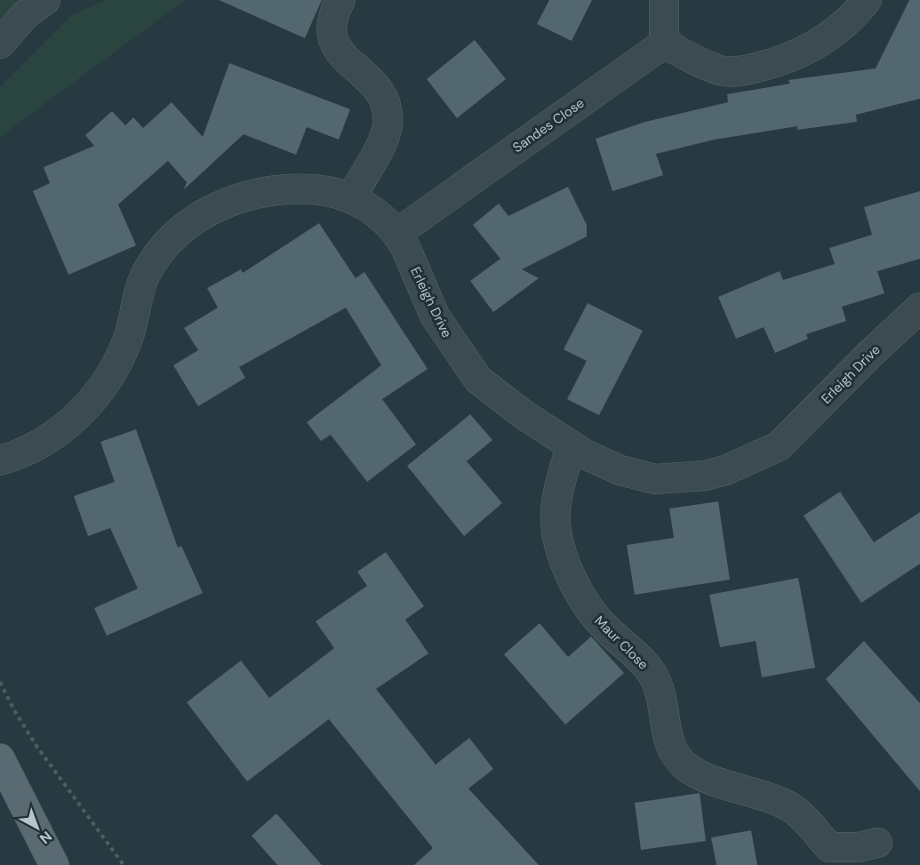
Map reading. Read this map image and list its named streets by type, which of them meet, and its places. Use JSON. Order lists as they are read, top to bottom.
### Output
{
  "streets": {
    "street": ["Sandes Close", "Erleigh Drive", "Maur Close"]
  },
  "crossings": [
    ["Sandes Close", "Erleigh Drive"],
    ["Erleigh Drive", "Maur Close"]
  ],
  "north": "bottom right"
}
